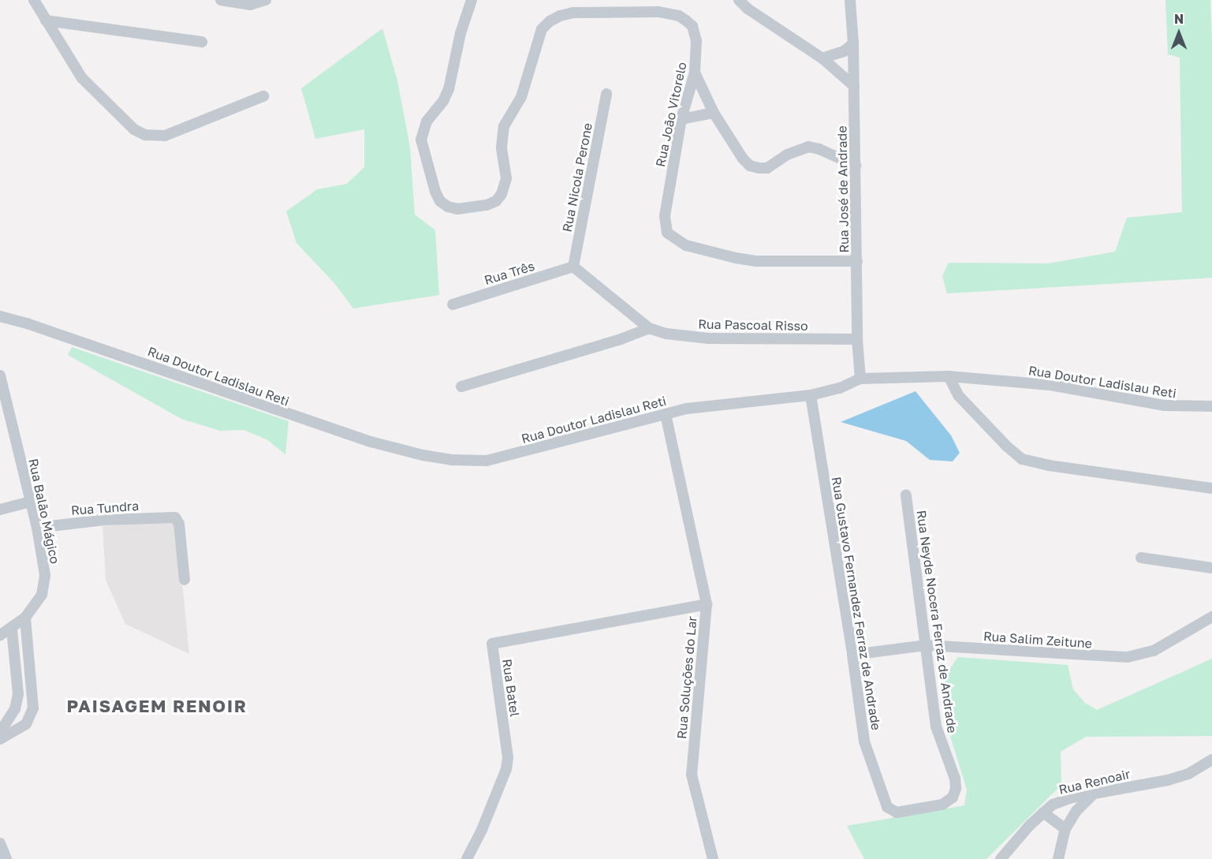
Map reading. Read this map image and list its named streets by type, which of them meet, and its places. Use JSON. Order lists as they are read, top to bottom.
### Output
{
  "streets": {
    "street": [
      "Rua João Vitorelo",
      "Rua Nicola Perone",
      "Rua José de Andrade",
      "Rua Três",
      "Rua Pascoal Risso",
      "Rua Doutor Ladislau Reti",
      "Rua Tundra",
      "Rua Balão Mágico",
      "Rua Gustavo Fernandez Ferraz de Andrade",
      "Rua Neyde Nocera Ferraz de Andrade",
      "Rua Salim Zeitune",
      "Rua Soluções do Lar",
      "Rua Batel",
      "Rua Renoair"
    ]
  },
  "crossings": [
    ["Rua João Vitorelo", "Rua José de Andrade"],
    ["Rua Nicola Perone", "Rua Três"],
    ["Rua Nicola Perone", "Rua Pascoal Risso"],
    ["Rua José de Andrade", "Rua Pascoal Risso"],
    ["Rua José de Andrade", "Rua Doutor Ladislau Reti"],
    ["Rua Três", "Rua Pascoal Risso"],
    ["Rua Doutor Ladislau Reti", "Rua Gustavo Fernandez Ferraz de Andrade"],
    ["Rua Doutor Ladislau Reti", "Rua Soluções do Lar"],
    ["Rua Tundra", "Rua Balão Mágico"],
    ["Rua Gustavo Fernandez Ferraz de Andrade", "Rua Neyde Nocera Ferraz de Andrade"],
    ["Rua Gustavo Fernandez Ferraz de Andrade", "Rua Salim Zeitune"],
    ["Rua Neyde Nocera Ferraz de Andrade", "Rua Salim Zeitune"],
    ["Rua Soluções do Lar", "Rua Batel"]
  ],
  "districts": ["PAISAGEM RENOIR"],
  "north": "top"
}
